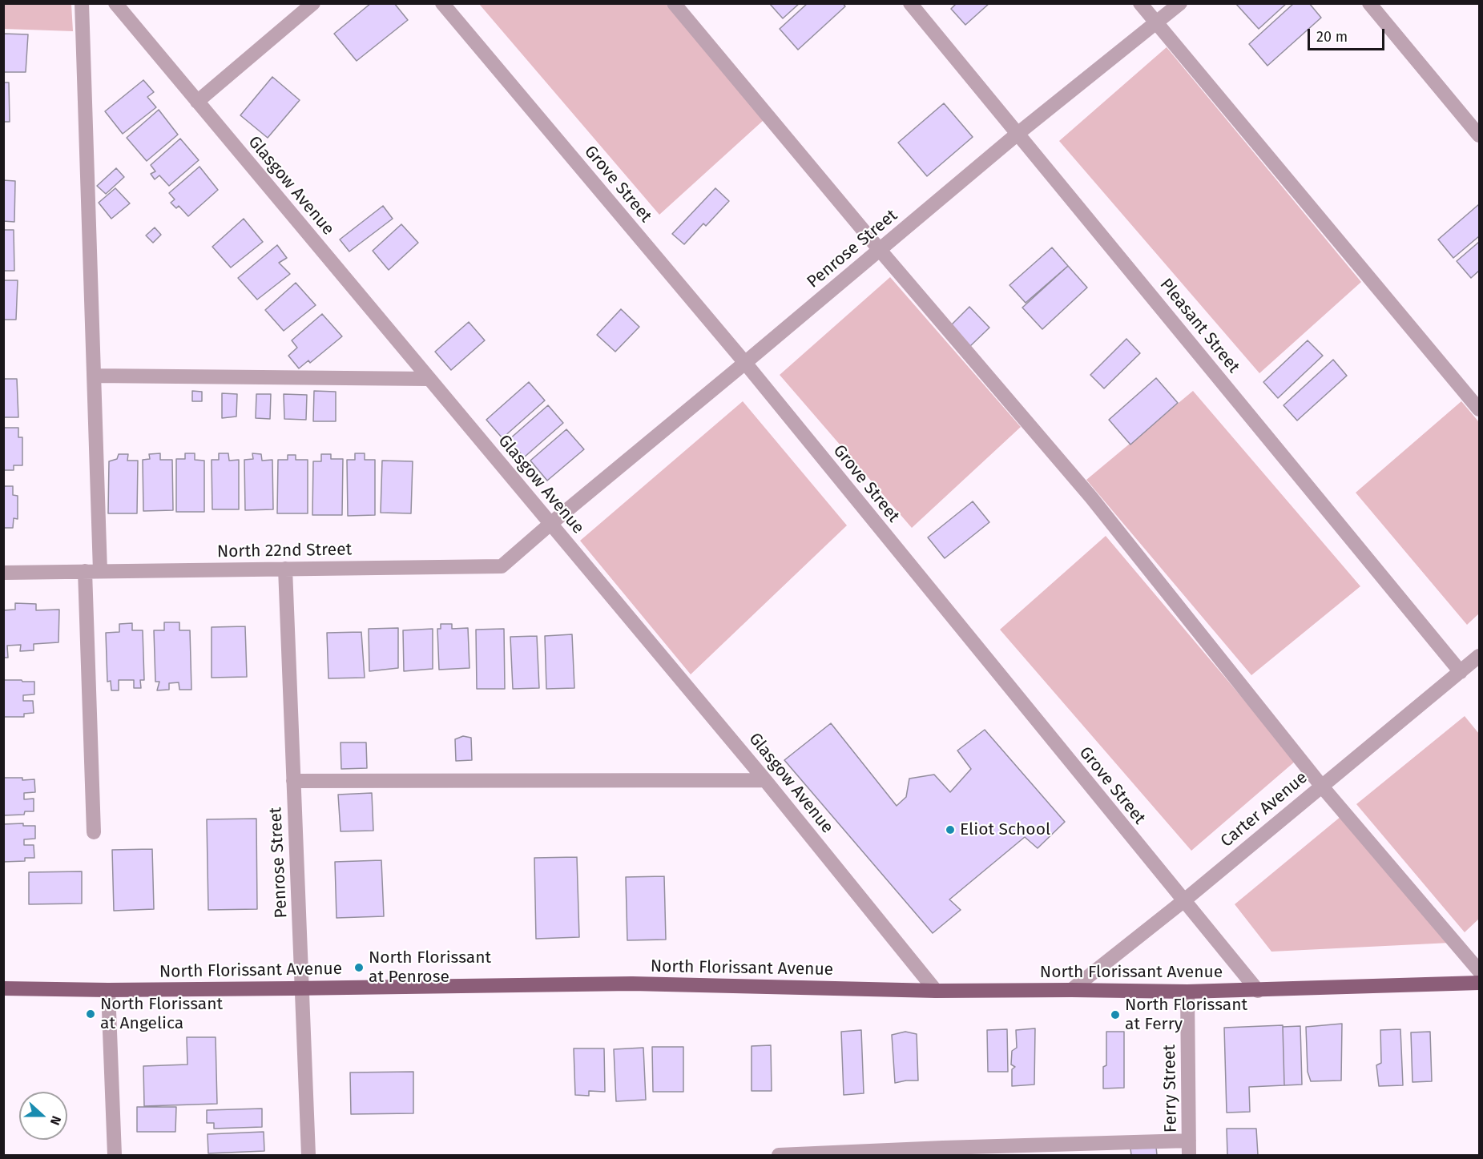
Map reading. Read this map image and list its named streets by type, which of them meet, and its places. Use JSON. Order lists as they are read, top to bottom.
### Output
{
  "streets": {
    "main road": ["North Florissant Avenue"],
    "street": [
      "Grove Street",
      "Glasgow Avenue",
      "Penrose Street",
      "Pleasant Street",
      "North 22nd Street",
      "Carter Avenue",
      "Ferry Street"
    ]
  },
  "crossings": [
    ["Grove Street", "Penrose Street"],
    ["Grove Street", "Carter Avenue"],
    ["Grove Street", "North Florissant Avenue"],
    ["Glasgow Avenue", "Penrose Street"],
    ["Glasgow Avenue", "North 22nd Street"],
    ["Glasgow Avenue", "North Florissant Avenue"],
    ["Penrose Street", "Pleasant Street"],
    ["Penrose Street", "North 22nd Street"],
    ["Penrose Street", "North Florissant Avenue"],
    ["Pleasant Street", "Carter Avenue"],
    ["Carter Avenue", "North Florissant Avenue"],
    ["North Florissant Avenue", "Ferry Street"]
  ],
  "places": [
    "Eliot School",
    "North Florissant at Penrose",
    "North Florissant at Angelica",
    "North Florissant at Ferry"
  ],
  "scale_bar": "20 m",
  "north": "right"
}
